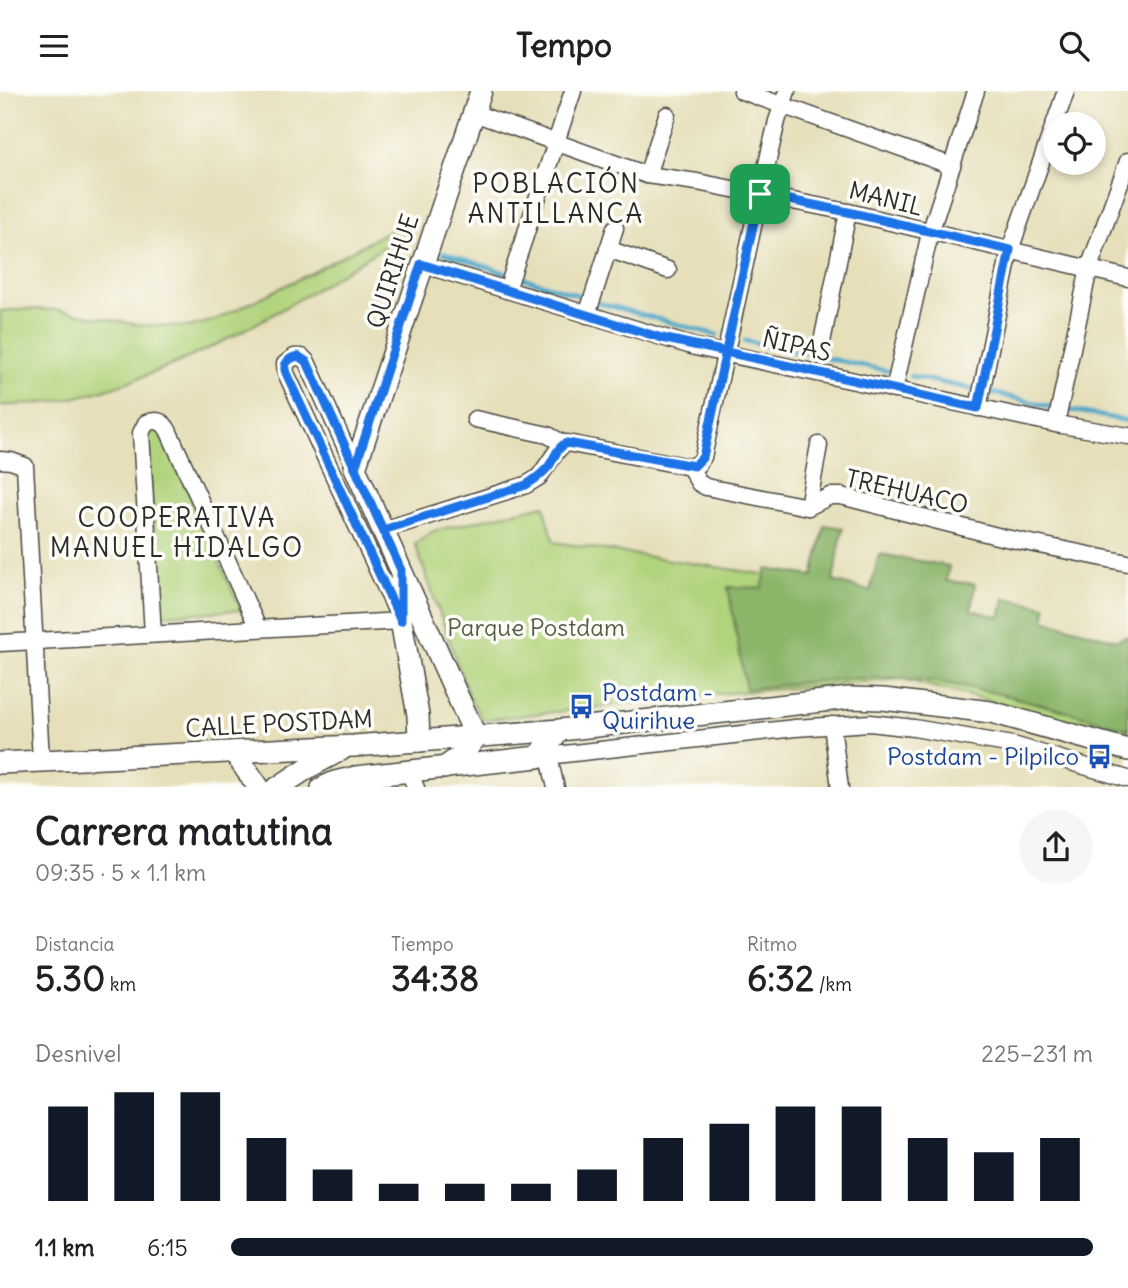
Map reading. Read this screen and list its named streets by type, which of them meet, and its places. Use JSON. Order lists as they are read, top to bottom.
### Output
{
  "streets": {
    "street": [
      "MANIL",
      "QUIRIHUE",
      "ÑIPAS",
      "TREHUACO",
      "CALLE POSTDAM"
    ]
  },
  "crossings": [
    ["MANIL", "QUIRIHUE"],
    ["QUIRIHUE", "ÑIPAS"]
  ],
  "districts": ["POBLACIÓN ANTILLANCA", "COOPERATIVA MANUEL HIDALGO"],
  "parks": ["Parque Postdam"],
  "places": {
    "bus stop": ["Postdam - Quirihue", "Postdam - Pilpilco"]
  },
  "page": {
    "header": "Tempo",
    "heading": ["Carrera matutina", "09:35 · 5 × 1.1 km"],
    "stats": [
      ["Distancia", "5.30 km"],
      ["Tiempo", "34:38"],
      ["Ritmo", "6:32 /km"]
    ],
    "chart": ["Desnivel", "225–231 m"],
    "list": [
      {
        "name": "1.1 km",
        "note": "6:15"
      }
    ]
  }
}
